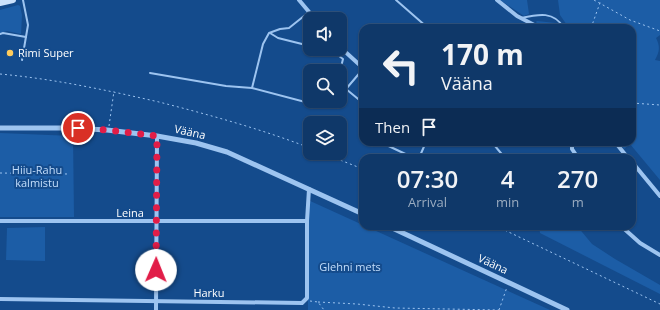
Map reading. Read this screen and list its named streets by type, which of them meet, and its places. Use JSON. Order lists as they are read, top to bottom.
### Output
{
  "streets": {
    "street": ["Vääna", "Leina", "Harku"]
  },
  "parks": ["Hiiu-Rahu kalmistu", "Glehni mets"],
  "places": ["Rimi Super"],
  "page": {
    "turn": ["170 m", "Vääna"],
    "then": "Then",
    "eta": [
      "07:30",
      "Arrival",
      "4",
      "min",
      "270",
      "m"
    ]
  }
}
